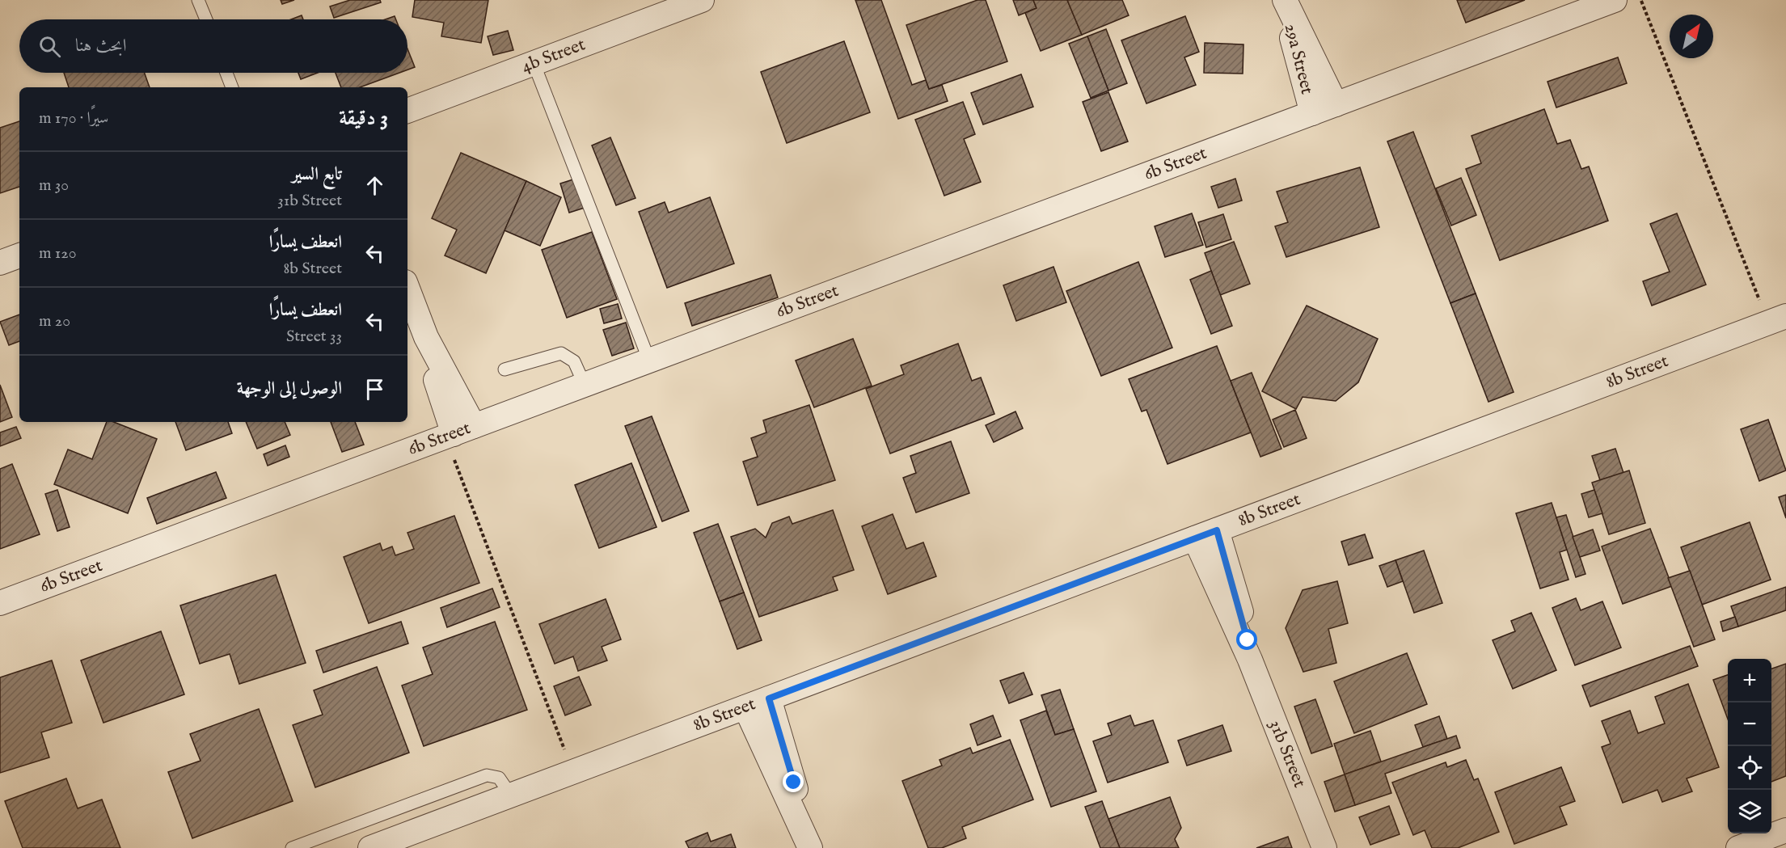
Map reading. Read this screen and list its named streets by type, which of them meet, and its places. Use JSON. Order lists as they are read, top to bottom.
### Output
{
  "streets": {
    "street": [
      "4b Street",
      "29a Street",
      "6b Street",
      "8b Street",
      "31b Street"
    ]
  },
  "crossings": [
    ["29a Street", "6b Street"],
    ["8b Street", "31b Street"]
  ],
  "north": "top right",
  "page": {
    "search": "ابحث هنا",
    "heading": ["3 دقيقة", "سيرًا · 170 m"],
    "list": [
      ["تابع السير", "31b Street", "30 m"],
      ["انعطف يسارًا", "8b Street", "120 m"],
      ["انعطف يسارًا", "33 Street", "20 m"],
      "الوصول إلى الوجهة"
    ],
    "map_buttons": ["+", "−"]
  }
}
